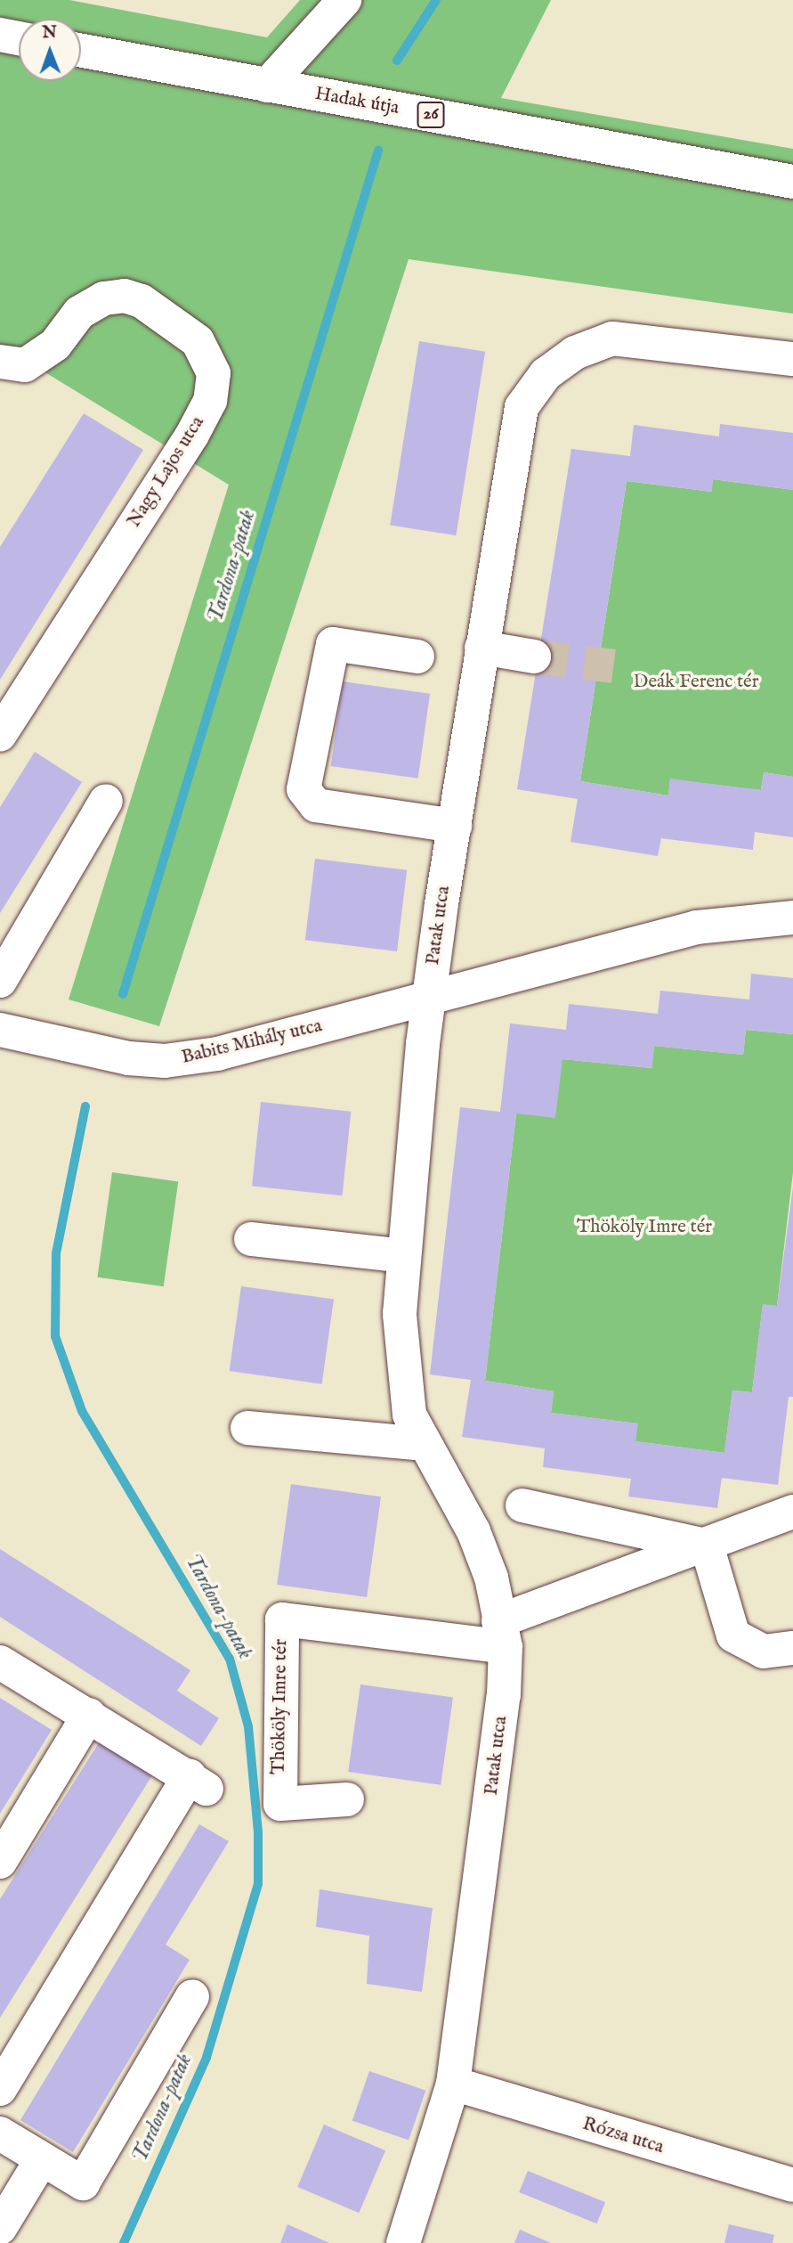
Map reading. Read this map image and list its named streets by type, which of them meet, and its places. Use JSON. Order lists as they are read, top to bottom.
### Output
{
  "streets": {
    "street": [
      "Hadak útja",
      "26",
      "Nagy Lajos utca",
      "Patak utca",
      "Babits Mihály utca",
      "Thököly Imre tér",
      "Rózsa utca"
    ]
  },
  "crossings": [
    ["Patak utca", "Babits Mihály utca"],
    ["Patak utca", "Thököly Imre tér"],
    ["Patak utca", "Rózsa utca"]
  ],
  "water": ["Tardona-patak"],
  "parks": ["Deák Ferenc tér", "Thököly Imre tér"],
  "north": "top"
}
